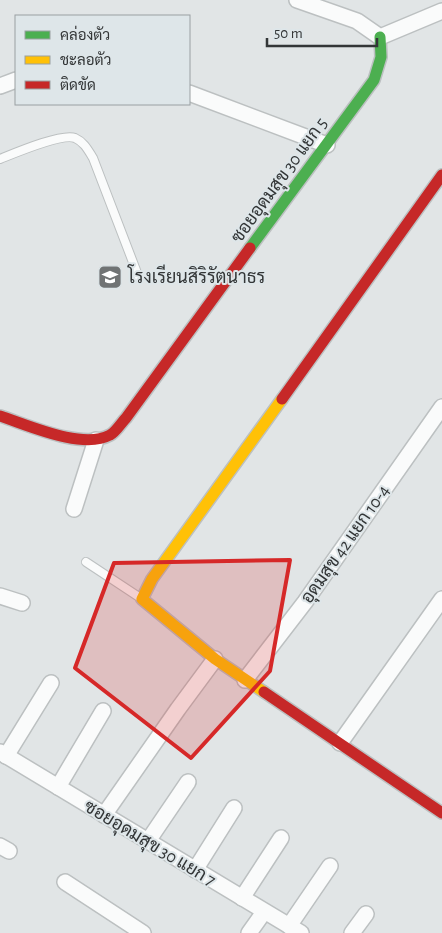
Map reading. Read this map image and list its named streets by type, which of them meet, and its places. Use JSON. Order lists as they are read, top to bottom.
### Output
{
  "streets": {
    "street": ["ซอยอุดมสุข 30 แยก 5", "อุดมสุข 42 แยก 10-4", "ซอยอุดมสุข 30 แยก 7"]
  },
  "places": {
    "school or university": ["โรงเรียนสิริรัตนาธร"]
  },
  "legend": ["คล่องตัว", "ชะลอตัว", "ติดขัด"],
  "scale_bar": "50 m"
}
